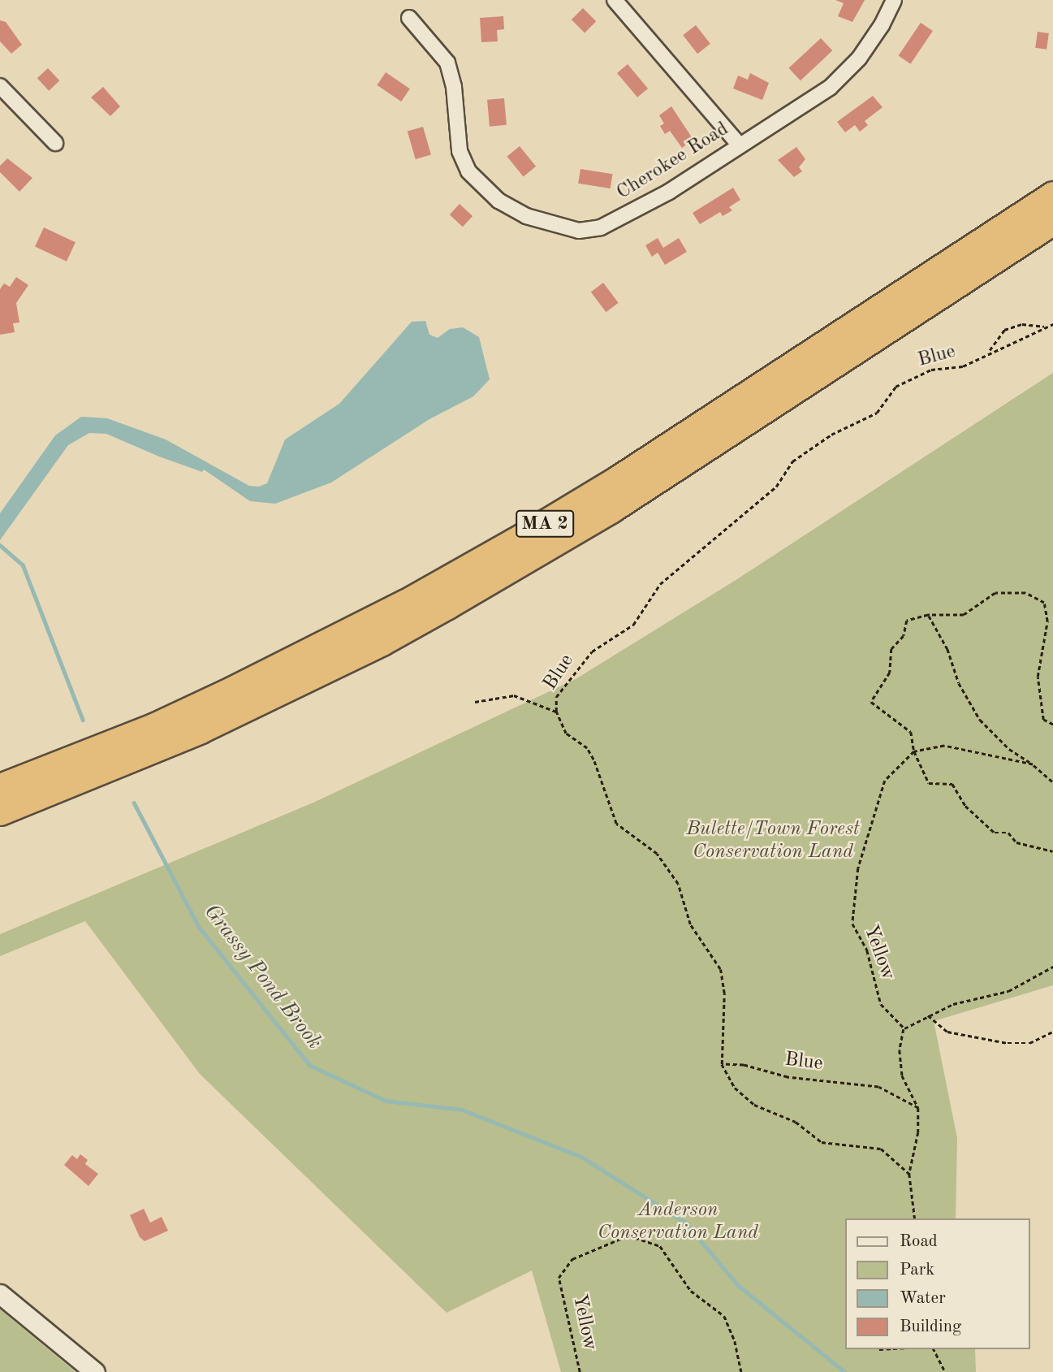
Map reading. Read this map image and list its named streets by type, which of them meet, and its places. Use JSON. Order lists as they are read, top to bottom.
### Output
{
  "streets": {
    "highway": ["MA 2"],
    "street": ["Cherokee Road"],
    "path": ["Blue", "Yellow"]
  },
  "water": ["Grassy Pond Brook"],
  "parks": ["Bulette/Town Forest Conservation Land", "Anderson Conservation Land"],
  "legend": [
    "Road",
    "Park",
    "Water",
    "Building"
  ]
}
